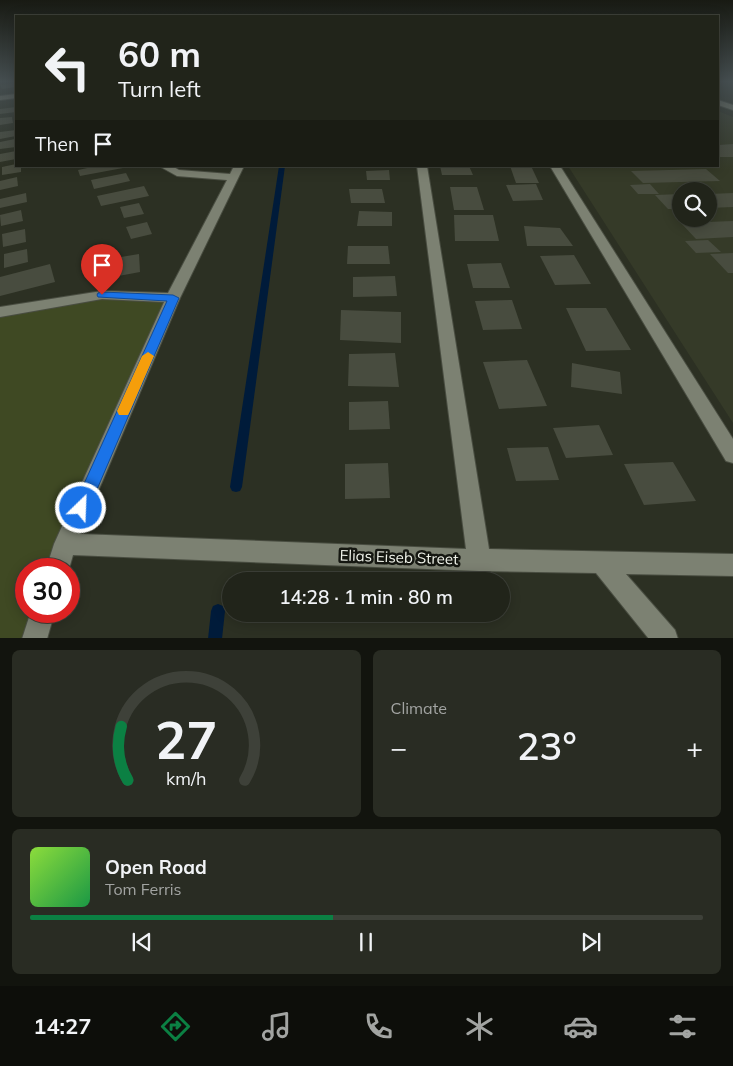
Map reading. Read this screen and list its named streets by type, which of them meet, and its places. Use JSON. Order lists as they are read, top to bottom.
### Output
{
  "streets": {
    "street": ["Elias Eiseb Street"]
  },
  "page": {
    "turn": ["60 m", "Turn left"],
    "then": "Then",
    "limit": "30",
    "trip": "14:28 · 1 min · 80 m",
    "tile": "Climate",
    "heat": ["−", "23°", "+"],
    "song": ["Open Road", "Tom Ferris"],
    "tabs": "14:27",
    "gauge": ["27", "km/h"]
  }
}
